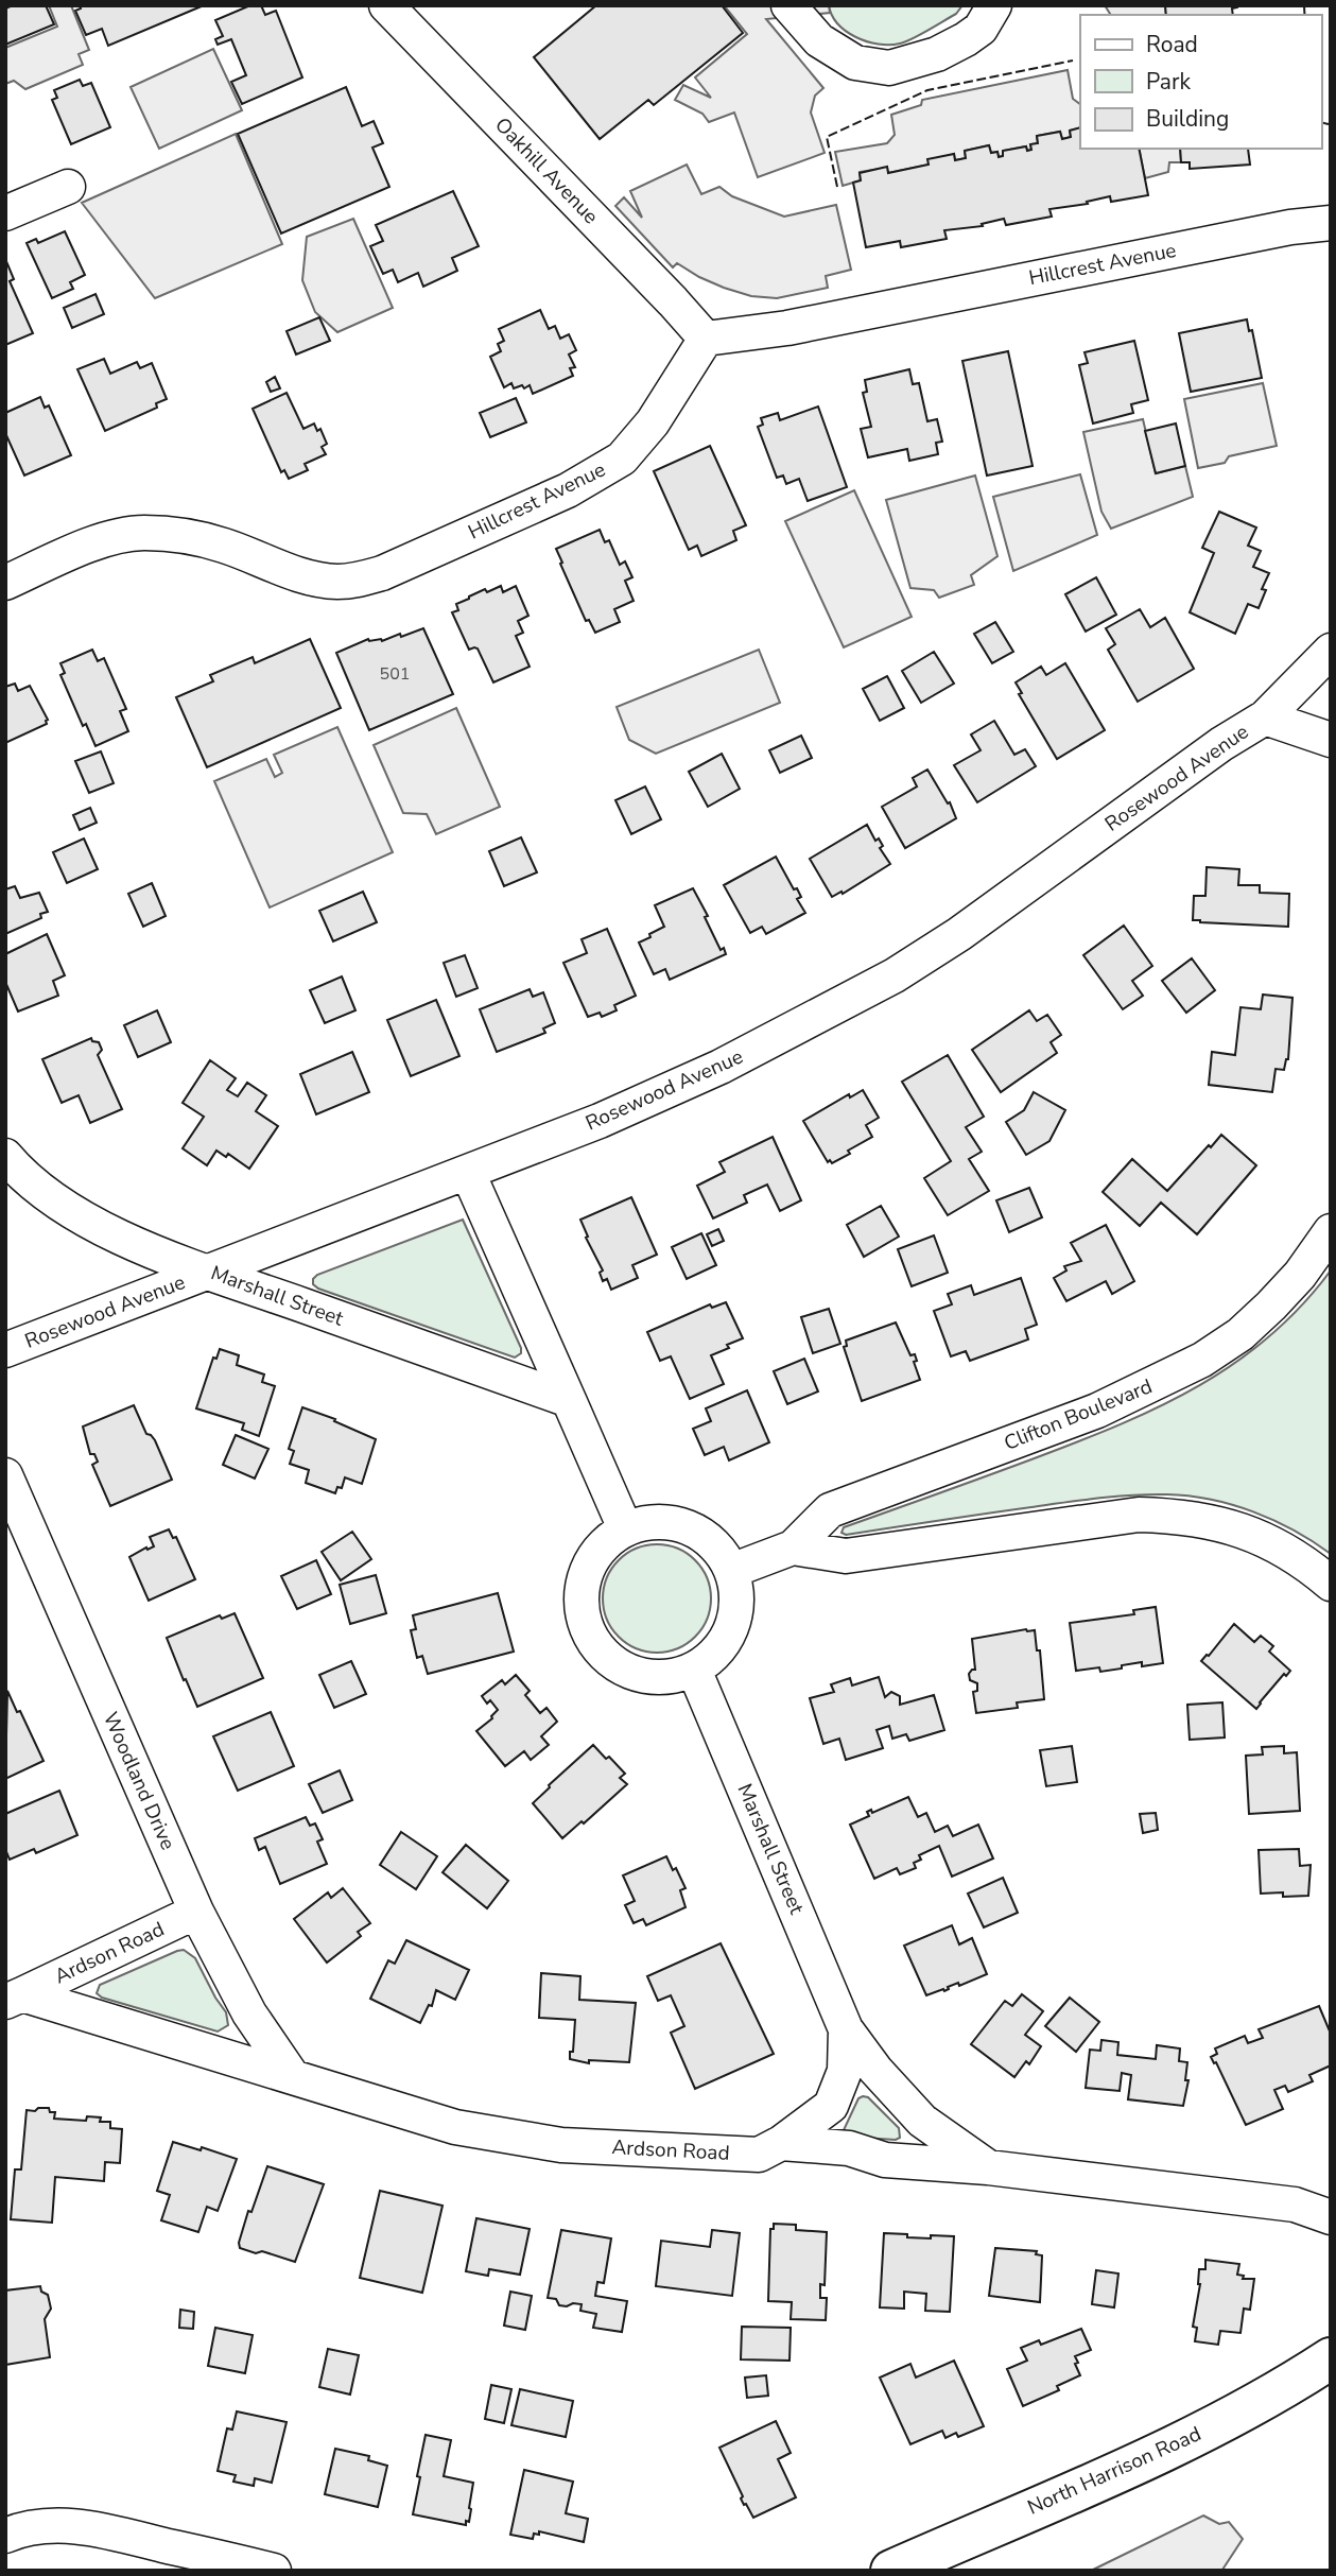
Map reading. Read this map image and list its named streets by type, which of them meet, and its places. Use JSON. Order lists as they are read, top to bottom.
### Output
{
  "streets": {
    "street": [
      "Oakhill Avenue",
      "Hillcrest Avenue",
      "Rosewood Avenue",
      "Marshall Street",
      "Clifton Boulevard",
      "Woodland Drive",
      "Ardson Road",
      "North Harrison Road"
    ]
  },
  "crossings": [
    ["Oakhill Avenue", "Hillcrest Avenue"],
    ["Rosewood Avenue", "Marshall Street"],
    ["Marshall Street", "Clifton Boulevard"],
    ["Marshall Street", "Ardson Road"],
    ["Woodland Drive", "Ardson Road"]
  ],
  "house_numbers": ["501"],
  "legend": ["Road", "Park", "Building"]
}
